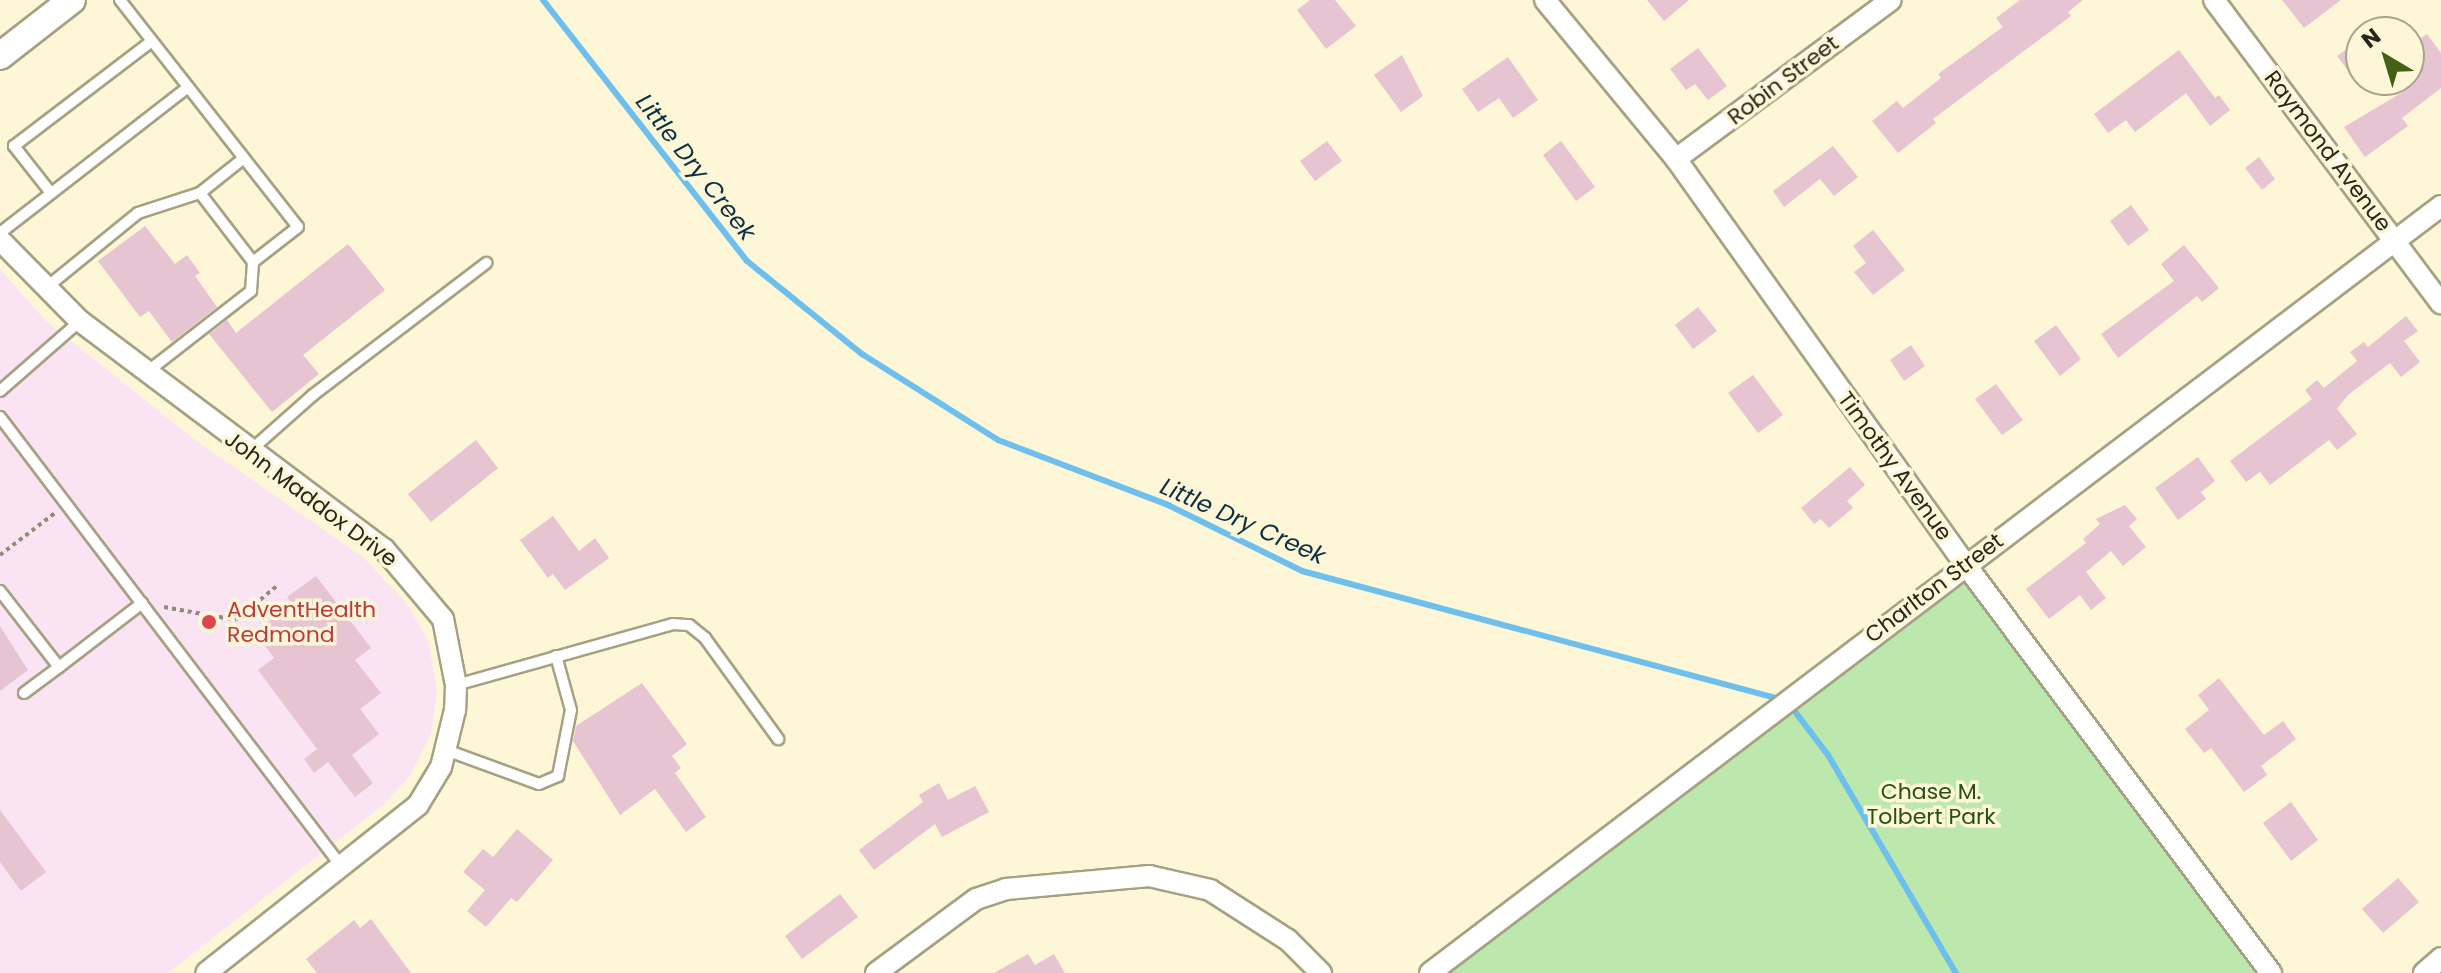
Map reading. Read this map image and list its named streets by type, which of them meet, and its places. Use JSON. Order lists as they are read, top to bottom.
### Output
{
  "streets": {
    "street": [
      "Robin Street",
      "Raymond Avenue",
      "Timothy Avenue",
      "John Maddox Drive",
      "Charlton Street"
    ]
  },
  "crossings": [
    ["Robin Street", "Timothy Avenue"],
    ["Raymond Avenue", "Charlton Street"],
    ["Timothy Avenue", "Charlton Street"]
  ],
  "water": ["Little Dry Creek"],
  "parks": ["Chase M. Tolbert Park"],
  "places": ["AdventHealth Redmond"],
  "north": "top left"
}
